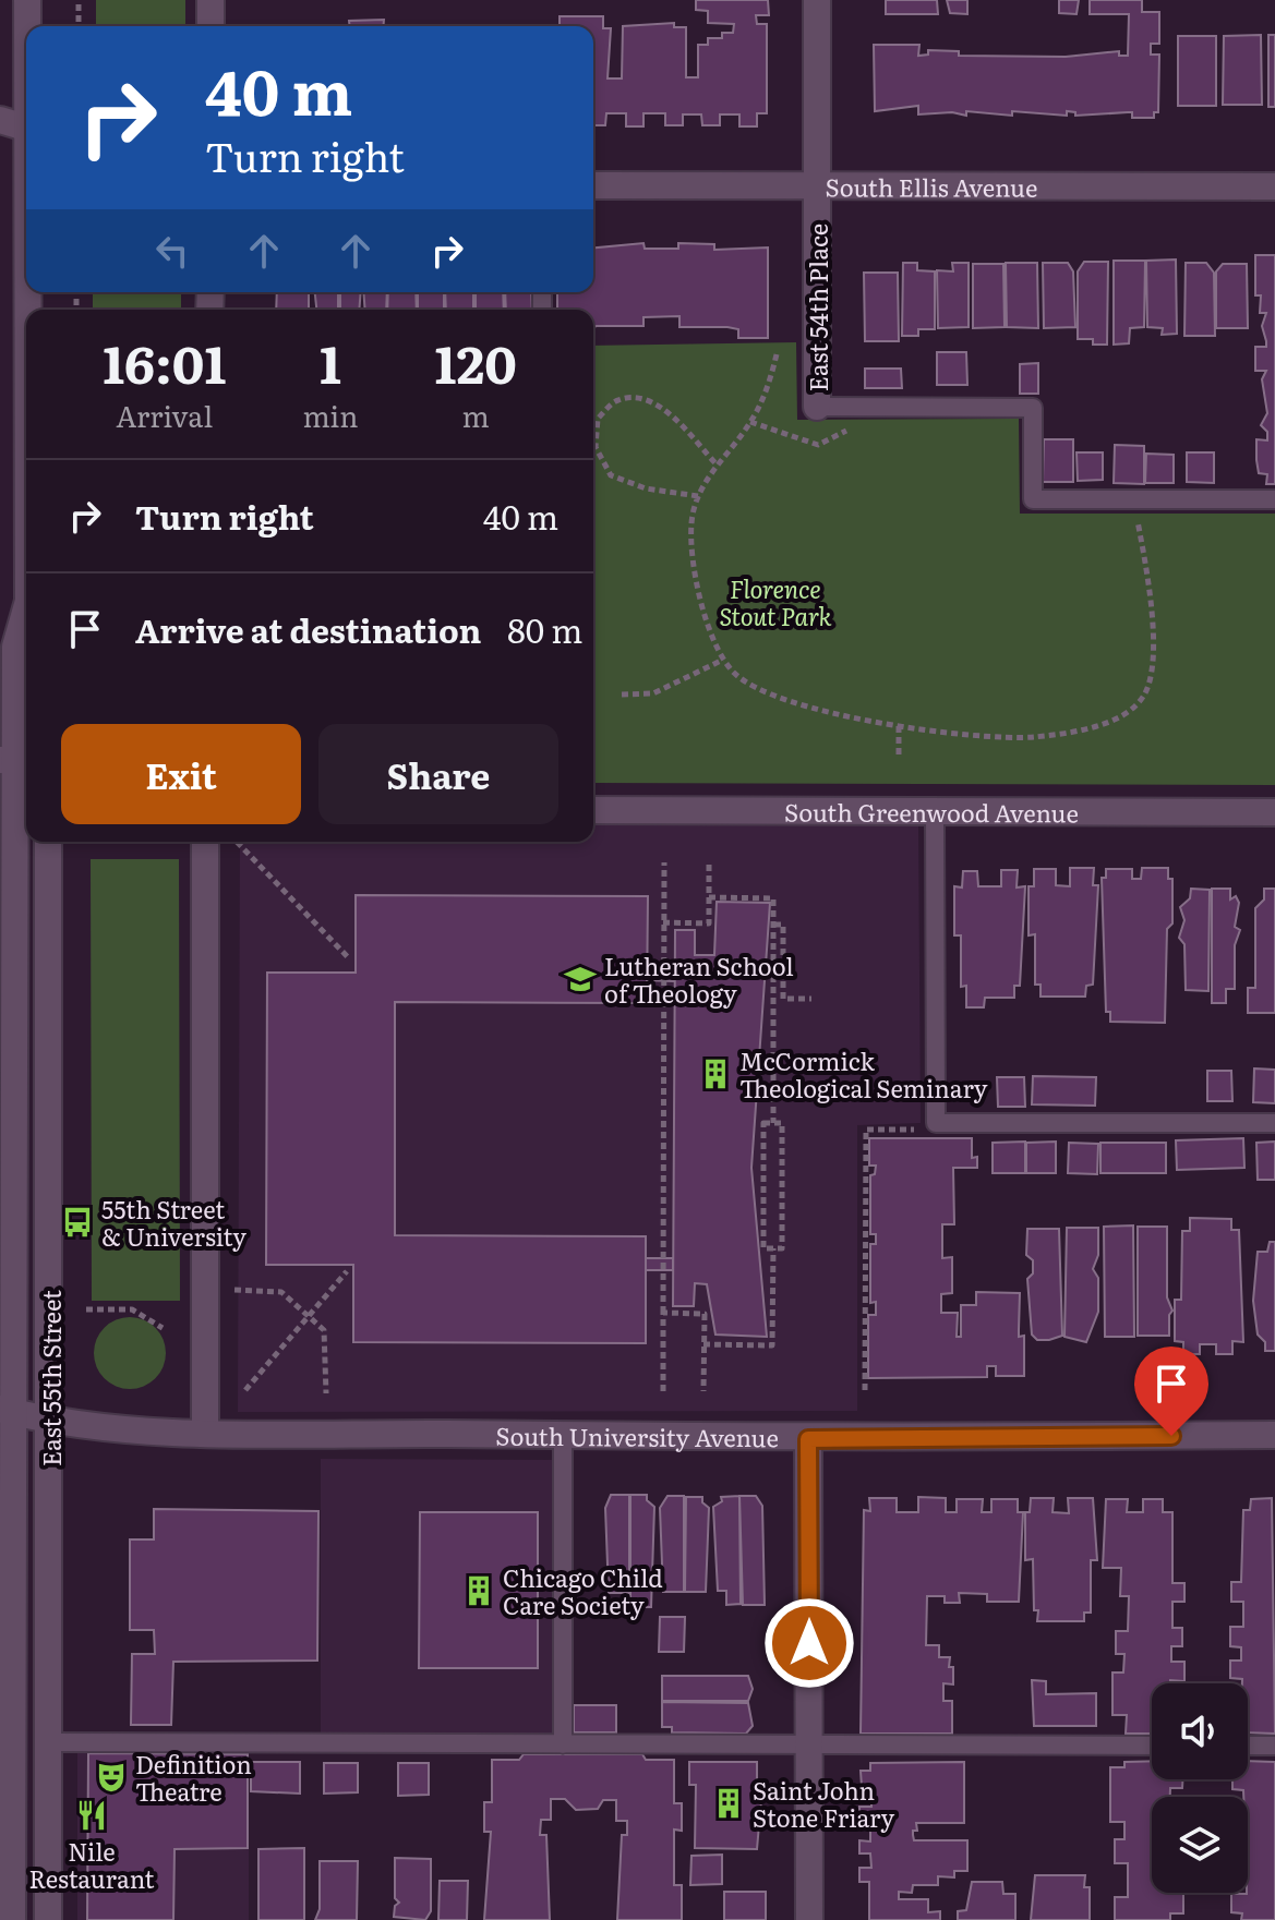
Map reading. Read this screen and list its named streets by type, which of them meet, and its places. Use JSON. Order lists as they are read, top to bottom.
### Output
{
  "streets": {
    "street": [
      "South Ellis Avenue",
      "East 54th Place",
      "South Greenwood Avenue",
      "East 55th Street",
      "South University Avenue"
    ]
  },
  "crossings": [
    ["South Ellis Avenue", "East 54th Place"],
    ["East 55th Street", "South University Avenue"]
  ],
  "parks": ["Florence Stout Park"],
  "places": {
    "school or university": ["Lutheran School of Theology"],
    "building": ["McCormick Theological Seminary", "Chicago Child Care Society", "Saint John Stone Friary"],
    "bus stop": ["55th Street & University"],
    "theatre": ["Definition Theatre"],
    "restaurant": ["Nile Restaurant"]
  },
  "page": {
    "turn": ["40 m", "Turn right"],
    "eta": [
      "16:01",
      "Arrival",
      "1",
      "min",
      "120",
      "m"
    ],
    "list": [
      {
        "name": "Turn right",
        "value": "40 m"
      },
      {
        "name": "Arrive at destination",
        "value": "80 m"
      }
    ],
    "buttons": ["Exit", "Share"]
  }
}
